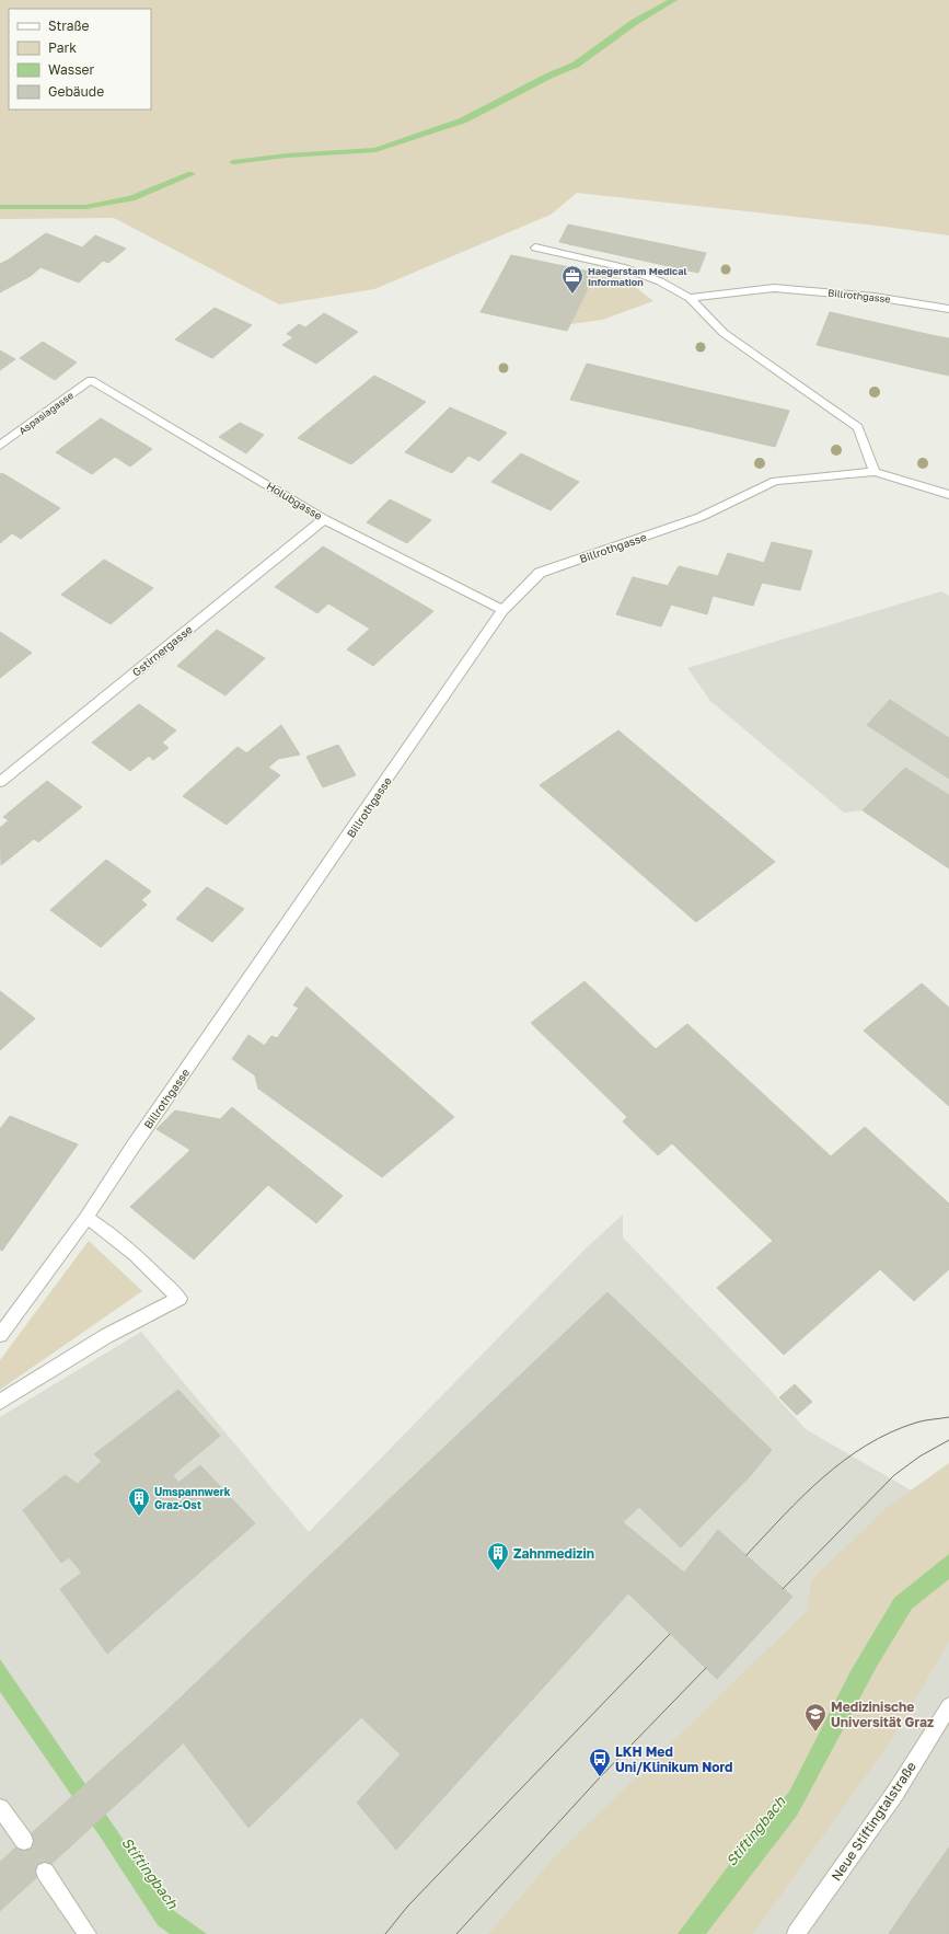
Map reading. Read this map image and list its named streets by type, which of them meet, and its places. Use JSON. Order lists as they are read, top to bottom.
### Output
{
  "streets": {
    "street": [
      "Billrothgasse",
      "Aspasiagasse",
      "Holubgasse",
      "Gstirnergasse",
      "Neue Stiftingtalstraße"
    ]
  },
  "crossings": [
    ["Billrothgasse", "Holubgasse"],
    ["Aspasiagasse", "Holubgasse"],
    ["Holubgasse", "Gstirnergasse"]
  ],
  "water": ["Stiftingbach"],
  "places": {
    "office": ["Haegerstam Medical Information"],
    "building": ["Umspannwerk Graz-Ost", "Zahnmedizin"],
    "school or university": ["Medizinische Universität Graz"],
    "bus stop": ["LKH Med Uni/Klinikum Nord"]
  },
  "legend": [
    "Straße",
    "Park",
    "Wasser",
    "Gebäude"
  ]
}
